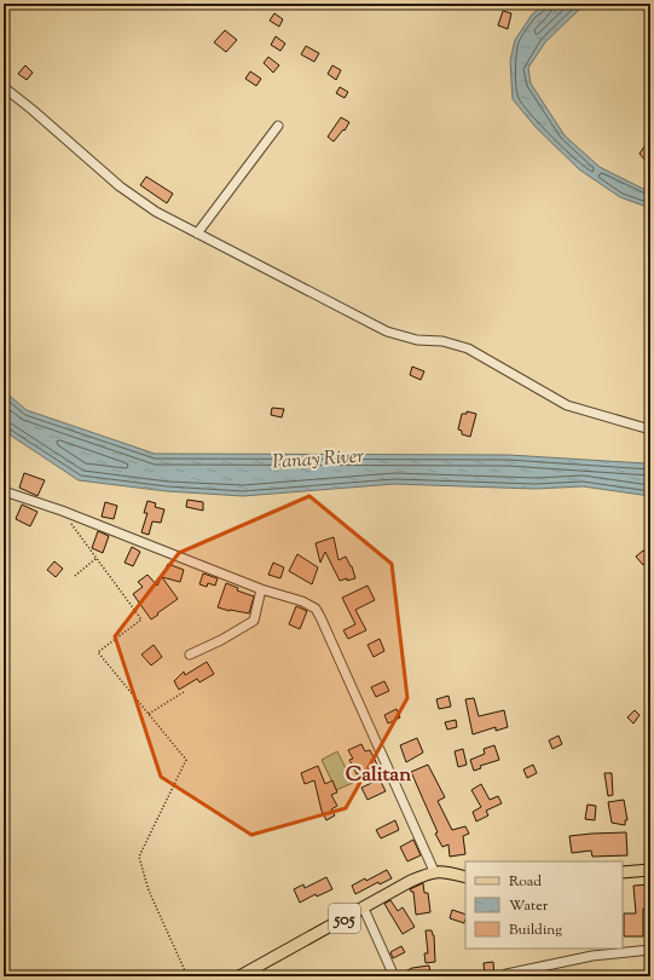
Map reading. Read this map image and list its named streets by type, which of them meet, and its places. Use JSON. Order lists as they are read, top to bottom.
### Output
{
  "streets": {
    "main road": ["505"]
  },
  "districts": ["Calitan"],
  "water": ["Panay River"],
  "legend": ["Road", "Water", "Building"]
}
